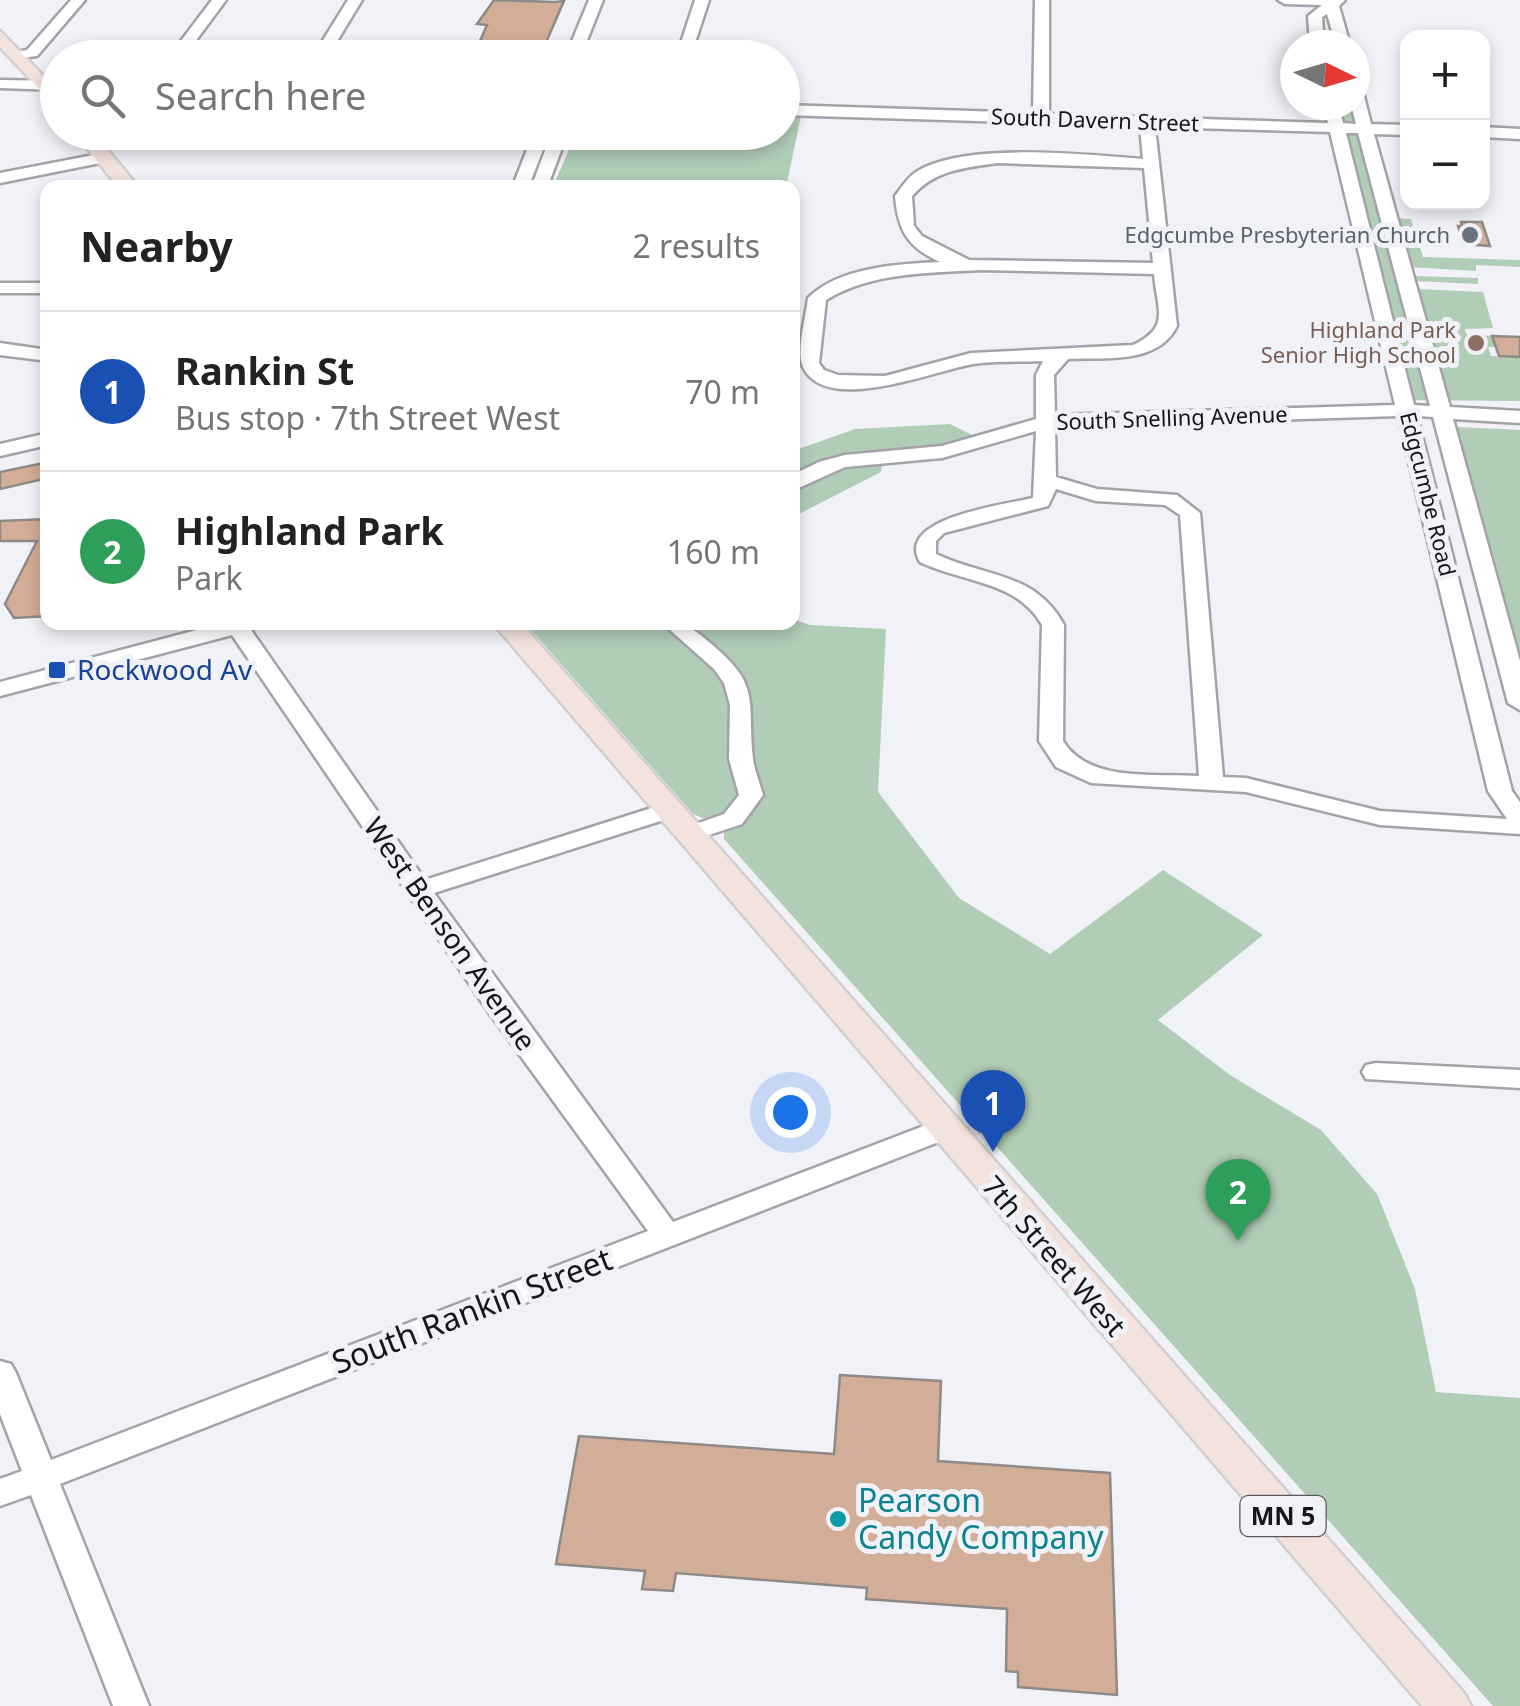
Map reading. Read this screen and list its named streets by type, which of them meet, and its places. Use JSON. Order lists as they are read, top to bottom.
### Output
{
  "streets": {
    "main road": ["7th Street West", "MN 5"],
    "street": [
      "South Davern Street",
      "South Snelling Avenue",
      "Edgcumbe Road",
      "West Benson Avenue",
      "South Rankin Street"
    ]
  },
  "crossings": [
    ["South Davern Street", "Edgcumbe Road"],
    ["South Snelling Avenue", "Edgcumbe Road"],
    ["West Benson Avenue", "South Rankin Street"],
    ["7th Street West", "South Rankin Street"]
  ],
  "places": {
    "other": ["Edgcumbe Presbyterian Church", "Highland Park Senior High School", "Pearson Candy Company"],
    "transit": ["Rockwood Av"]
  },
  "north": "right",
  "page": {
    "map_buttons": ["+", "−"],
    "search": "Search here",
    "heading": ["Nearby", "2 results"],
    "list": [
      {
        "mark": "1",
        "name": "Rankin St",
        "note": "Bus stop · 7th Street West",
        "value": "70 m"
      },
      {
        "mark": "2",
        "name": "Highland Park",
        "note": "Park",
        "value": "160 m"
      }
    ],
    "pins": ["1", "2"]
  }
}
